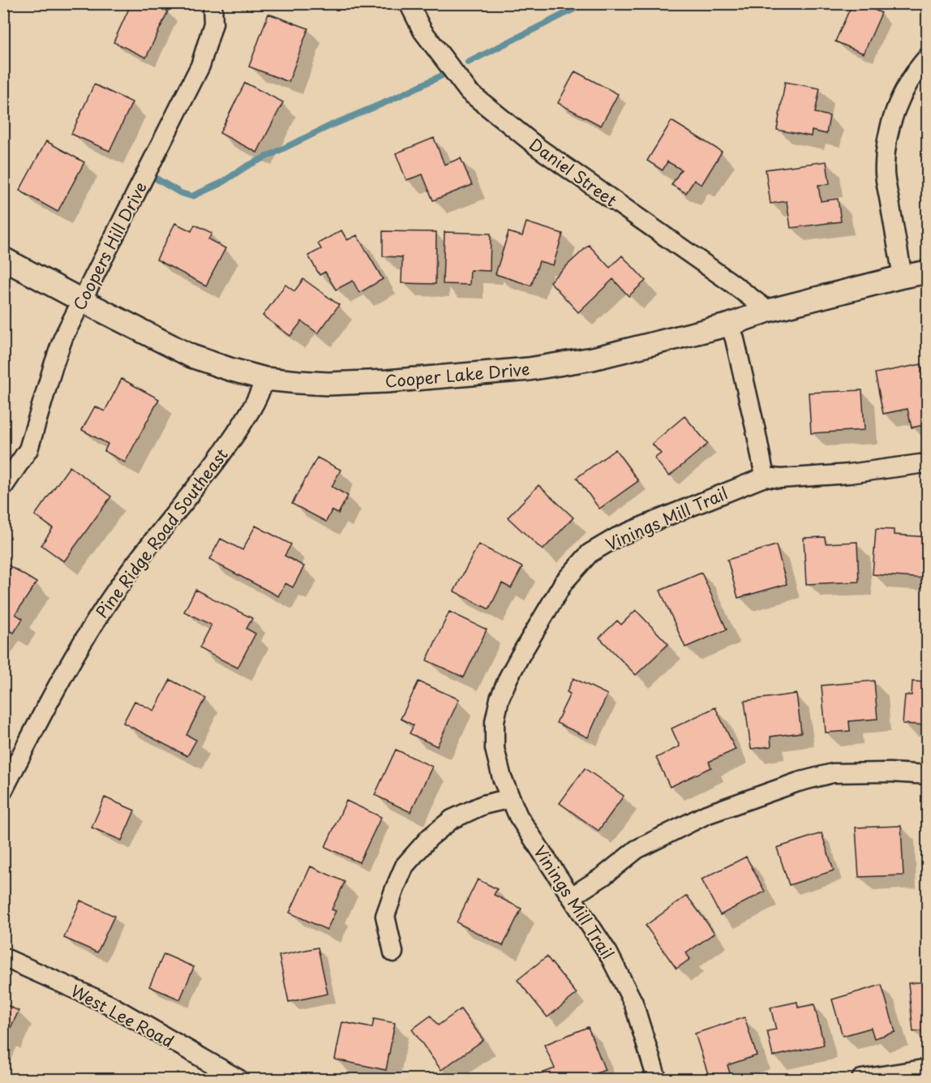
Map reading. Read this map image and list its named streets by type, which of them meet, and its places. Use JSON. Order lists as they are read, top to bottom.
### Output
{
  "streets": {
    "street": [
      "Daniel Street",
      "Coopers Hill Drive",
      "Cooper Lake Drive",
      "Vinings Mill Trail",
      "Pine Ridge Road Southeast",
      "West Lee Road"
    ]
  },
  "crossings": [
    ["Daniel Street", "Cooper Lake Drive"],
    ["Coopers Hill Drive", "Cooper Lake Drive"],
    ["Cooper Lake Drive", "Pine Ridge Road Southeast"]
  ]
}
